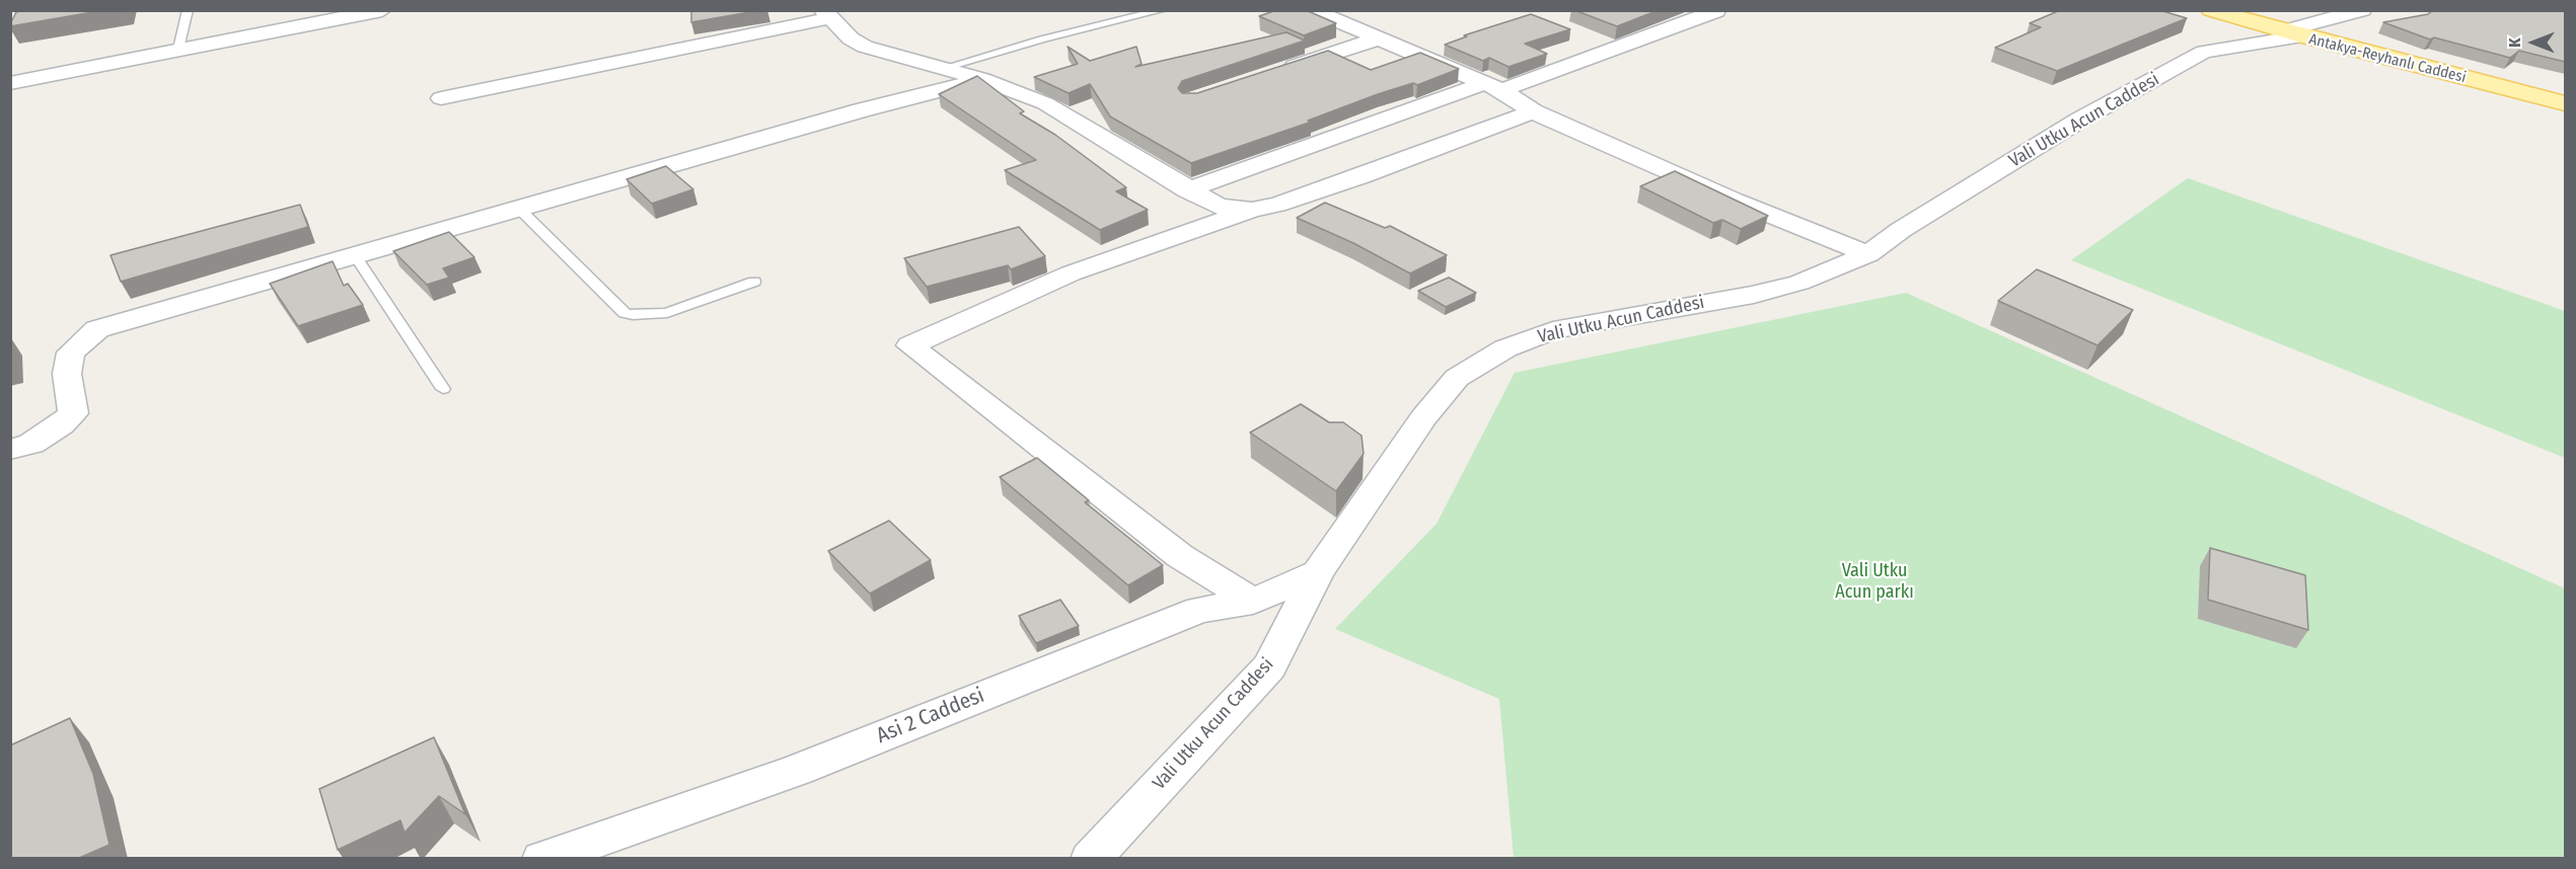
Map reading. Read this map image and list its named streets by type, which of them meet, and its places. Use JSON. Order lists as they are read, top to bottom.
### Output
{
  "streets": {
    "main road": ["Antakya-Reyhanlı Caddesi"],
    "street": ["Vali Utku Acun Caddesi", "Asi 2 Caddesi"]
  },
  "crossings": [
    ["Antakya-Reyhanlı Caddesi", "Vali Utku Acun Caddesi"],
    ["Vali Utku Acun Caddesi", "Asi 2 Caddesi"]
  ],
  "parks": ["Vali Utku Acun parkı"],
  "north": "left"
}
